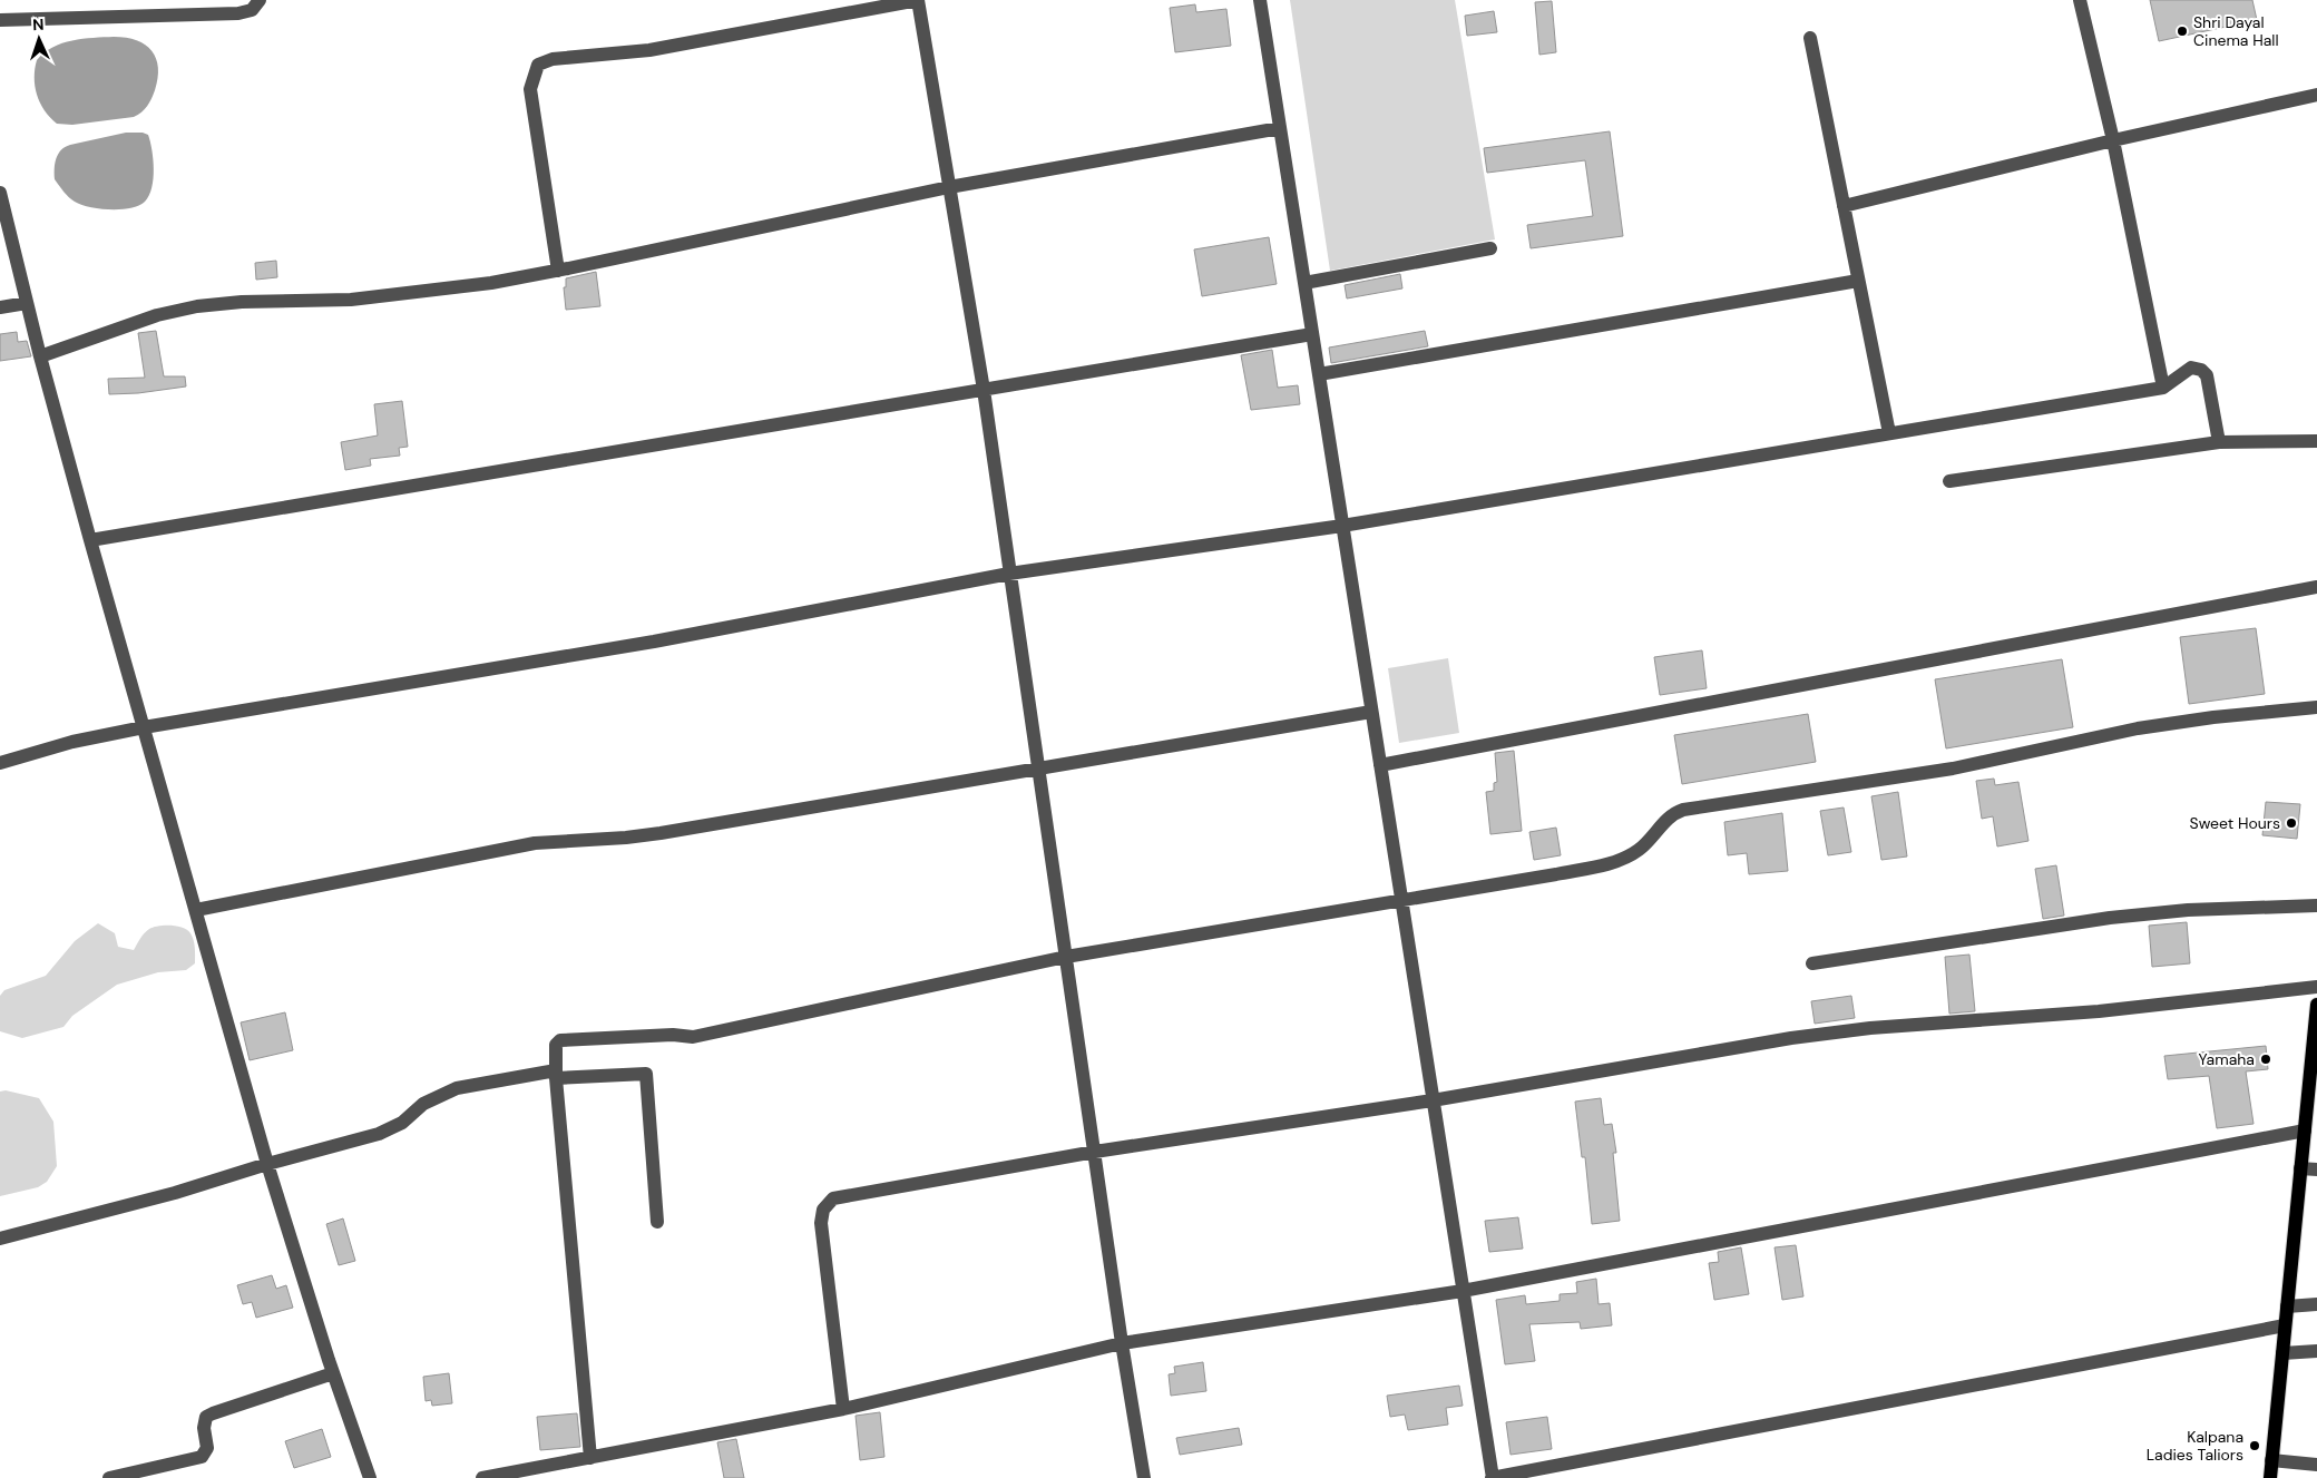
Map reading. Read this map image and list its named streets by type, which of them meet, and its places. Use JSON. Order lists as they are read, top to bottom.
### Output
{
  "places": [
    "Shri Dayal Cinema Hall",
    "Sweet Hours",
    "Yamaha",
    "Kalpana Ladies Taliors"
  ],
  "north": "top"
}
